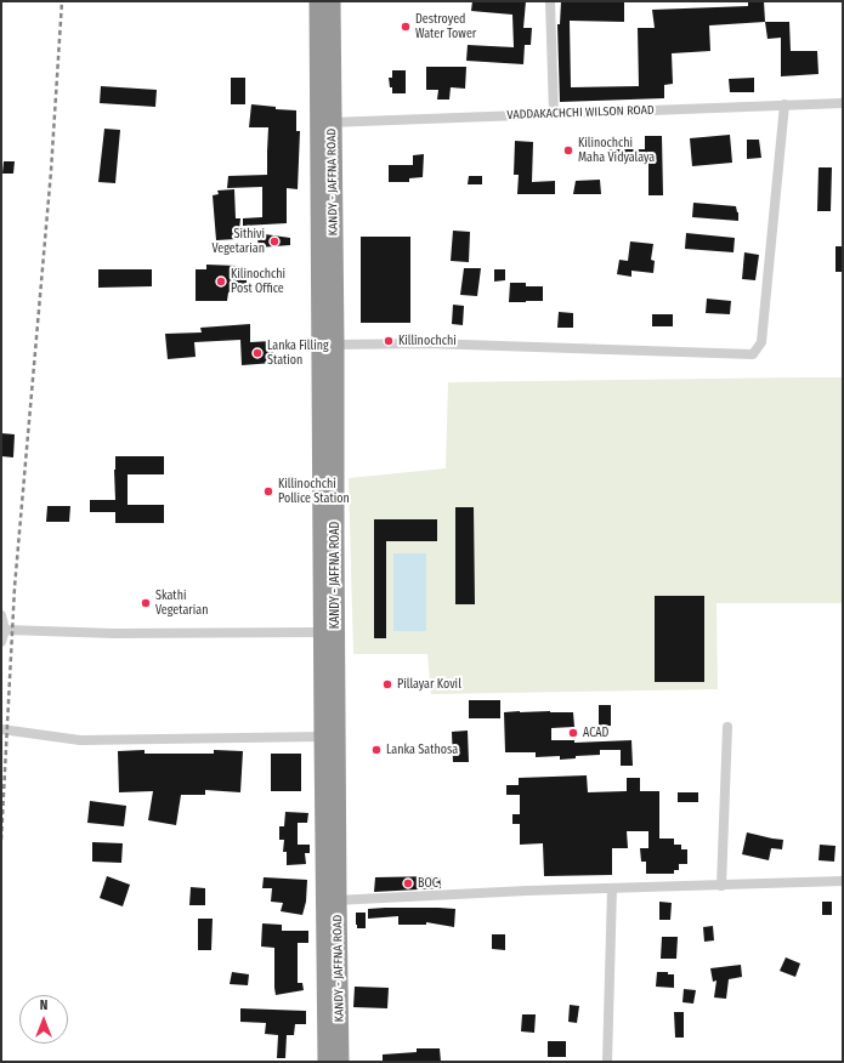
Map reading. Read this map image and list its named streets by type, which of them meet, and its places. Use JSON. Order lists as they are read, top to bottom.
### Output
{
  "streets": {
    "highway": ["KANDY - JAFFNA ROAD"],
    "street": ["VADDAKACHCHI WILSON ROAD"]
  },
  "crossings": [
    ["VADDAKACHCHI WILSON ROAD", "KANDY - JAFFNA ROAD"]
  ],
  "places": [
    "Destroyed Water Tower",
    "Kilinochchi Maha Vidyalaya",
    "Sithivi Vegetarian",
    "Kilinochchi Post Office",
    "Killinochchi",
    "Lanka Filling Station",
    "Killinochchi Pollice Station",
    "Skathi Vegetarian",
    "Pillayar Kovil",
    "ACAD",
    "Lanka Sathosa",
    "BOC"
  ],
  "north": "top"
}
